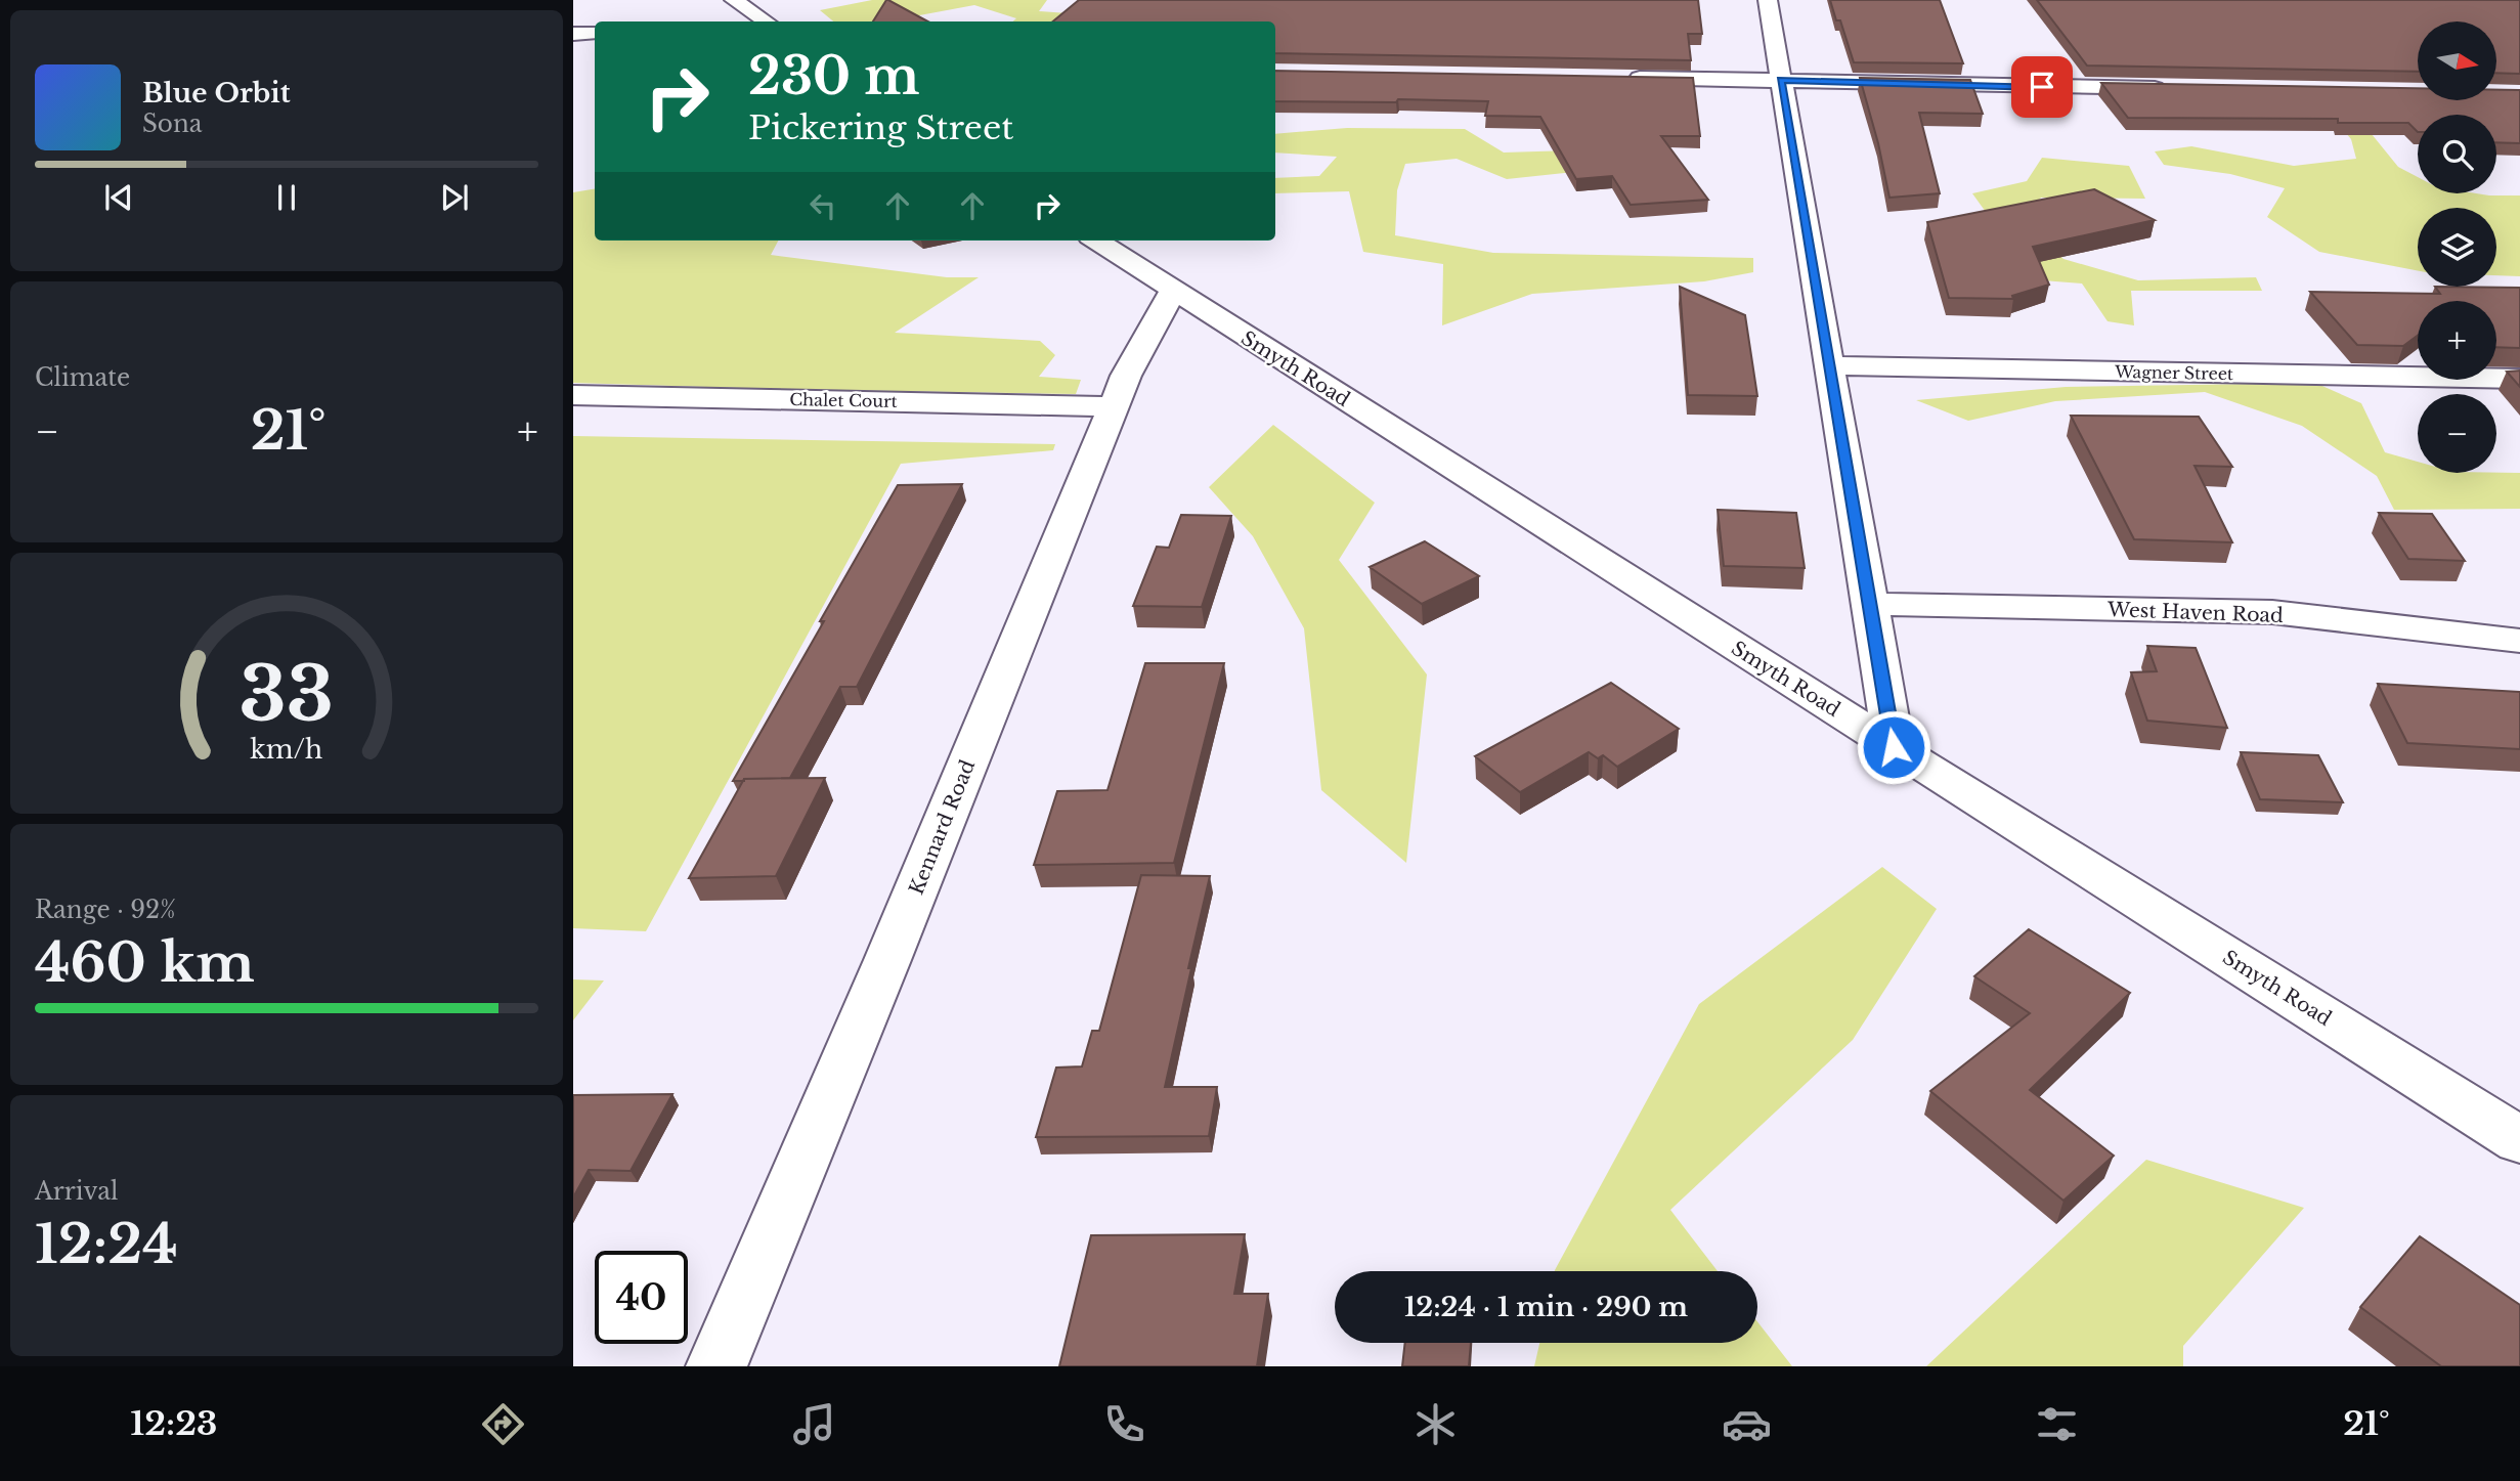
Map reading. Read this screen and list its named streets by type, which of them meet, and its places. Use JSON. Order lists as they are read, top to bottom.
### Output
{
  "streets": {
    "street": [
      "Smyth Road",
      "Wagner Street",
      "Chalet Court",
      "West Haven Road",
      "Kennard Road"
    ]
  },
  "crossings": [
    ["Smyth Road", "Kennard Road"],
    ["Chalet Court", "Kennard Road"]
  ],
  "north": "right",
  "page": {
    "map_buttons": ["+", "−"],
    "turn": ["230 m", "Pickering Street"],
    "song": ["Blue Orbit", "Sona"],
    "tile": [
      "Climate",
      ["Range · 92%", "460 km"],
      ["Arrival", "12:24"]
    ],
    "heat": ["−", "21°", "+"],
    "limit": "40",
    "trip": "12:24 · 1 min · 290 m",
    "tabs": ["12:23", "21°"],
    "gauge": ["33", "km/h"]
  }
}
